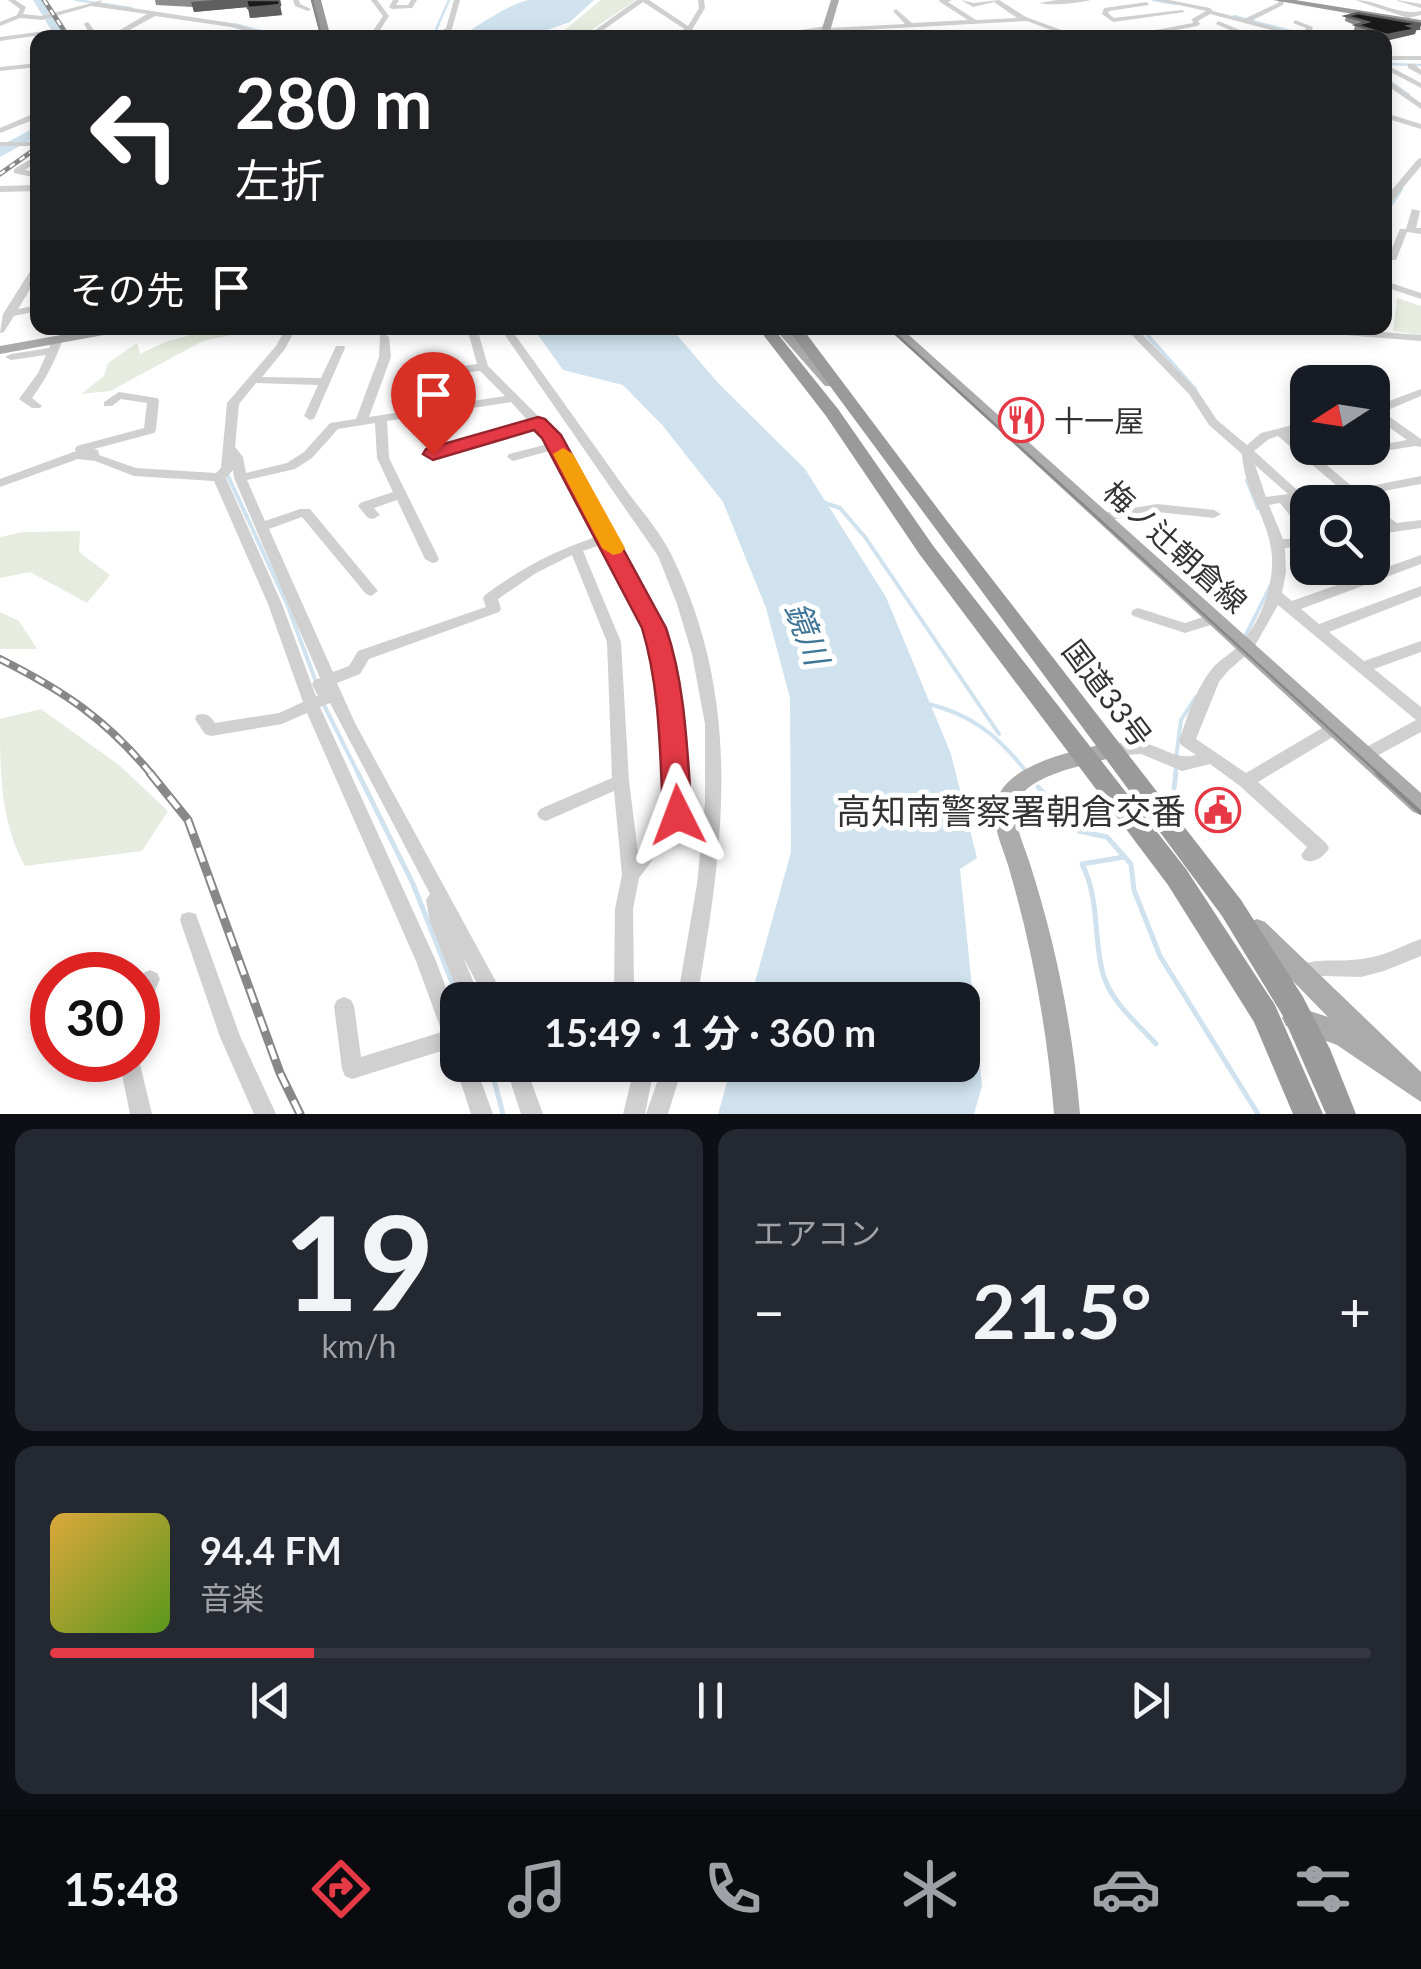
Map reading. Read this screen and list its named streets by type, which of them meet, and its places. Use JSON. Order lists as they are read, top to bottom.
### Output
{
  "streets": {
    "highway": ["国道33号"],
    "main road": ["梅ノ辻朝倉線"]
  },
  "water": ["鏡川"],
  "places": {
    "restaurant": ["十一屋"],
    "public building": ["高知南警察署朝倉交番"]
  },
  "north": "left",
  "page": {
    "turn": ["280 m", "左折"],
    "then": "その先",
    "limit": "30",
    "trip": "15:49 · 1 分 · 360 m",
    "tile": [
      ["19", "km/h"],
      "エアコン"
    ],
    "heat": ["−", "21.5°", "+"],
    "song": ["94.4 FM", "音楽"],
    "tabs": "15:48"
  }
}
